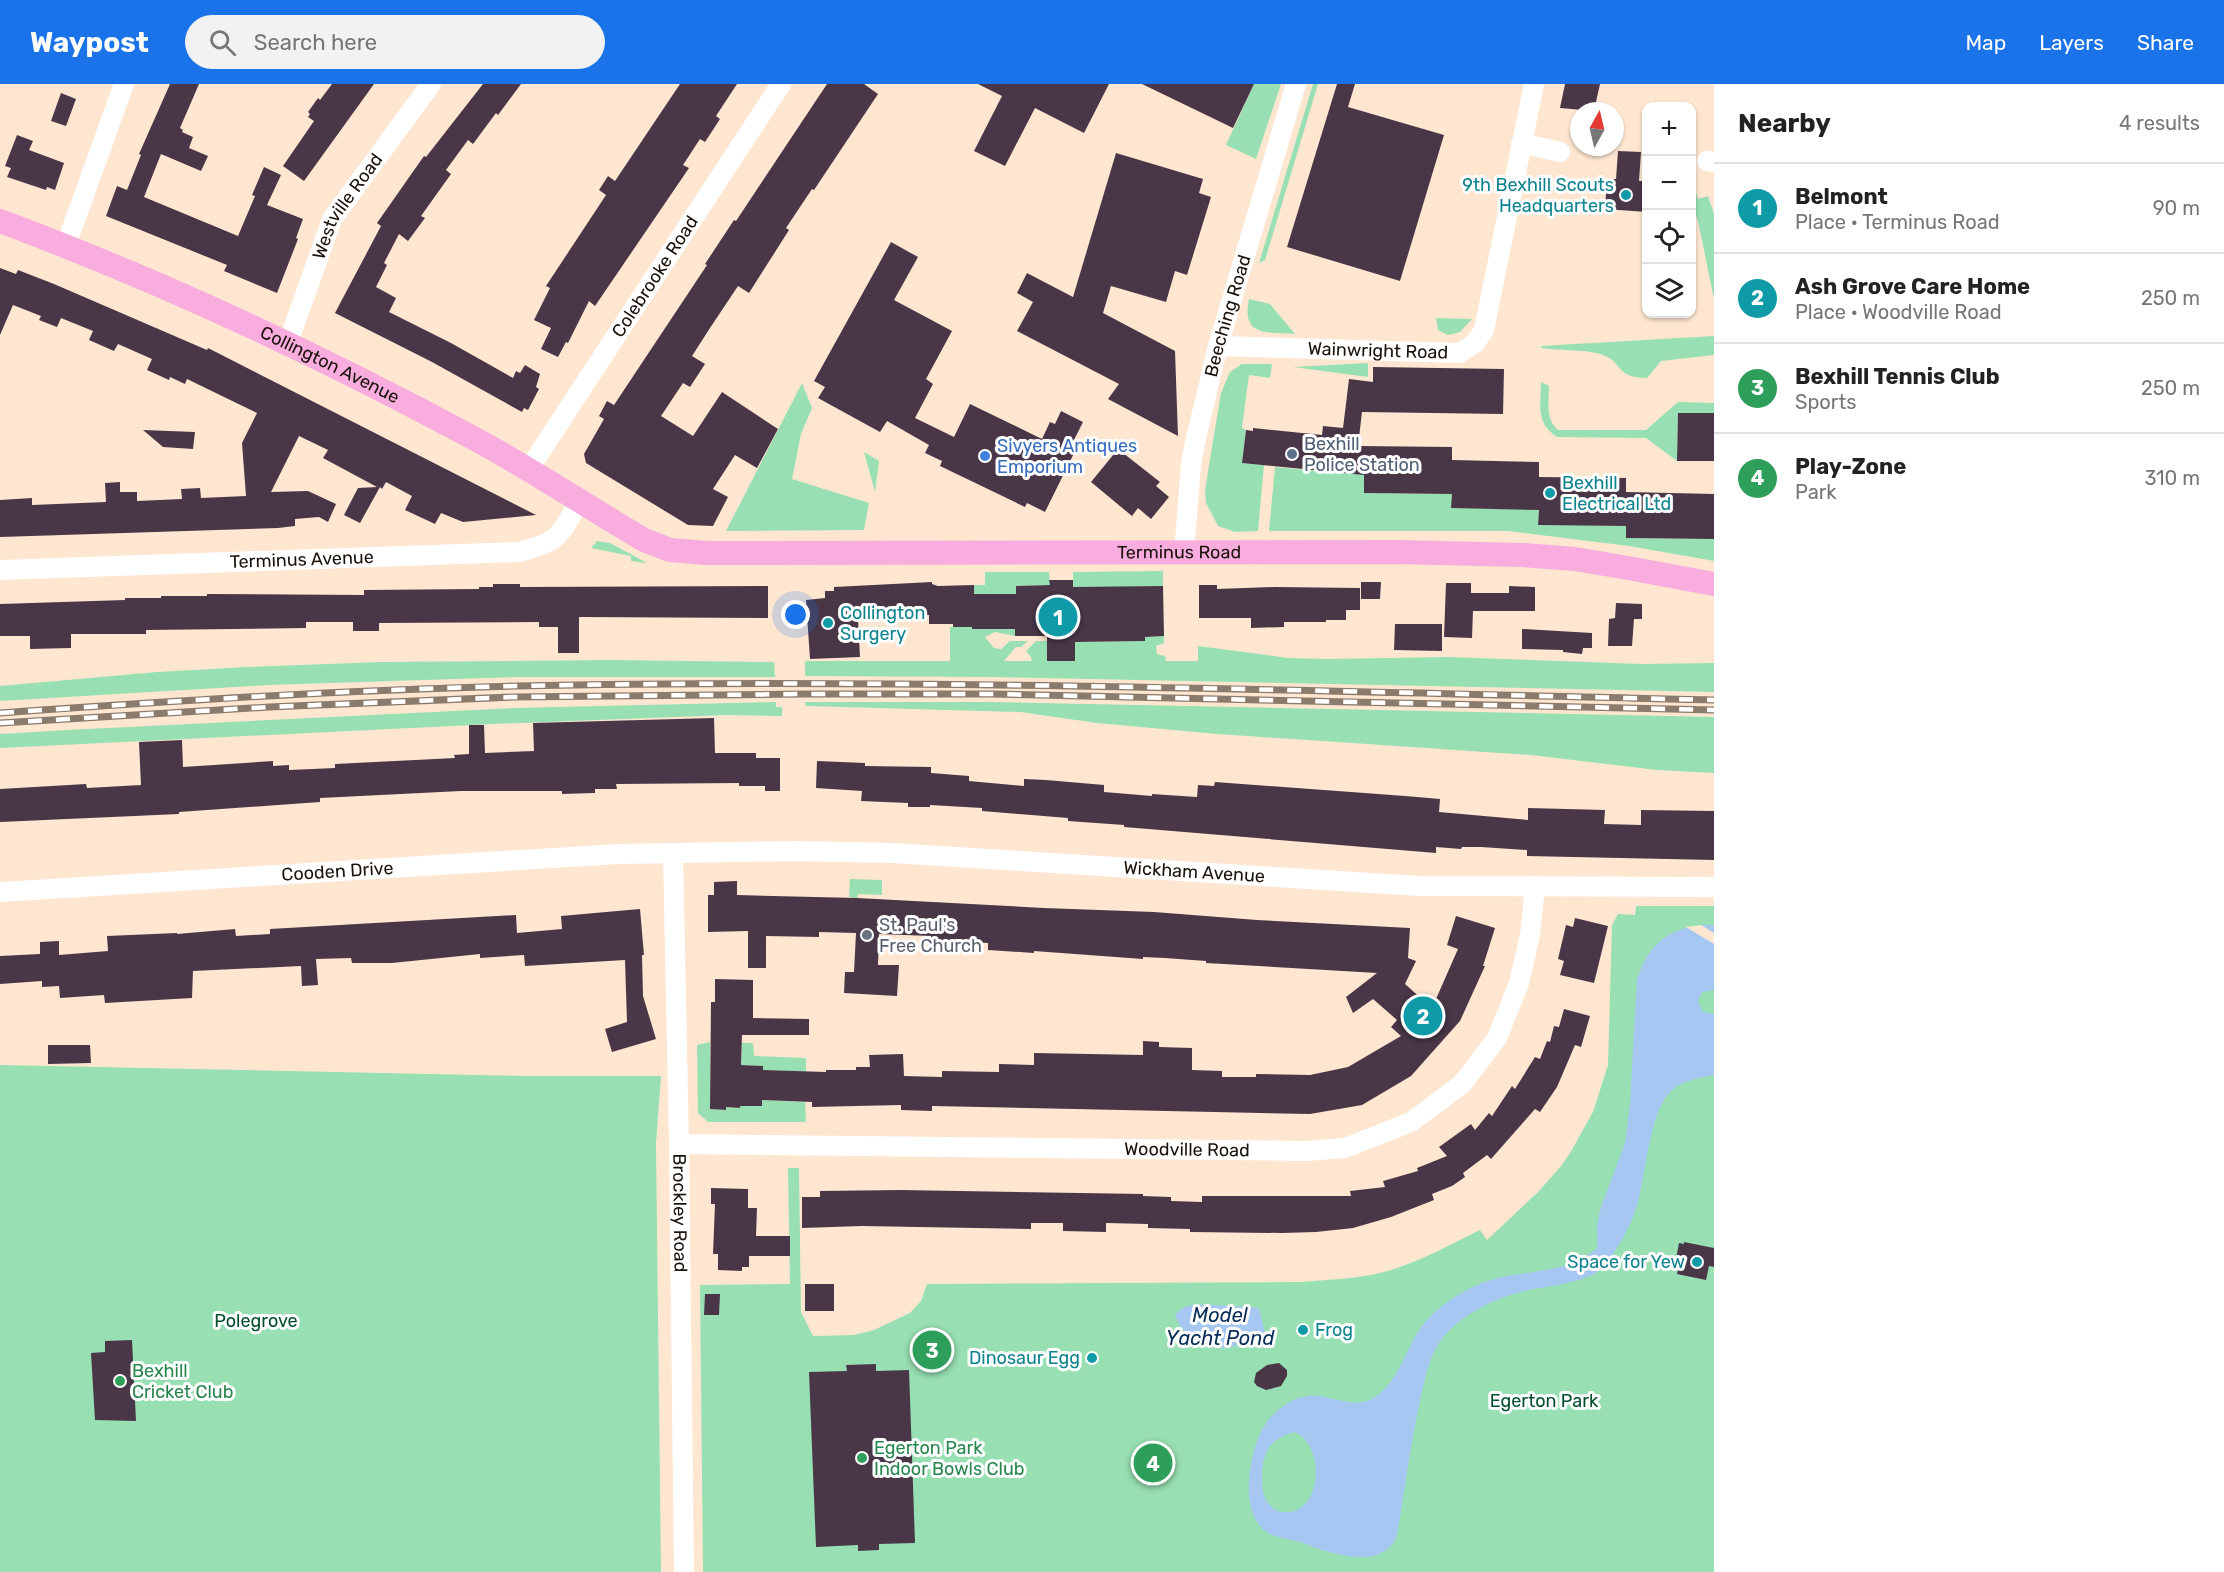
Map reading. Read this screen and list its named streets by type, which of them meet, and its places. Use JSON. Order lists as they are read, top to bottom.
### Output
{
  "streets": {
    "main road": ["Collington Avenue", "Terminus Road"],
    "street": [
      "Westville Road",
      "Colebrooke Road",
      "Beeching Road",
      "Wainwright Road",
      "Terminus Avenue",
      "Cooden Drive",
      "Wickham Avenue",
      "Woodville Road",
      "Brockley Road"
    ]
  },
  "crossings": [
    ["Westville Road", "Collington Avenue"],
    ["Colebrooke Road", "Collington Avenue"],
    ["Beeching Road", "Wainwright Road"],
    ["Beeching Road", "Terminus Road"],
    ["Collington Avenue", "Terminus Road"],
    ["Collington Avenue", "Terminus Avenue"],
    ["Cooden Drive", "Wickham Avenue"],
    ["Cooden Drive", "Brockley Road"],
    ["Wickham Avenue", "Woodville Road"],
    ["Wickham Avenue", "Brockley Road"],
    ["Woodville Road", "Brockley Road"]
  ],
  "water": ["Model Yacht Pond"],
  "parks": ["Polegrove", "Egerton Park"],
  "places": [
    "9th Bexhill Scouts Headquarters",
    "Bexhill Police Station",
    "Sivyers Antiques Emporium",
    "Bexhill Electrical Ltd",
    "Collington Surgery",
    "St. Paul's Free Church",
    "Space for Yew",
    "Frog",
    "Dinosaur Egg",
    "Bexhill Cricket Club",
    "Egerton Park Indoor Bowls Club"
  ],
  "north": "top",
  "page": {
    "header": "Waypost",
    "search": "Search here",
    "nav": ["Map", "Layers", "Share"],
    "heading": ["Nearby", "4 results"],
    "map_buttons": ["+", "−"],
    "list": [
      {
        "mark": "1",
        "name": "Belmont",
        "note": "Place · Terminus Road",
        "value": "90 m"
      },
      {
        "mark": "2",
        "name": "Ash Grove Care Home",
        "note": "Place · Woodville Road",
        "value": "250 m"
      },
      {
        "mark": "3",
        "name": "Bexhill Tennis Club",
        "note": "Sports",
        "value": "250 m"
      },
      {
        "mark": "4",
        "name": "Play-Zone",
        "note": "Park",
        "value": "310 m"
      }
    ],
    "pins": [
      "1",
      "2",
      "3",
      "4"
    ]
  }
}
